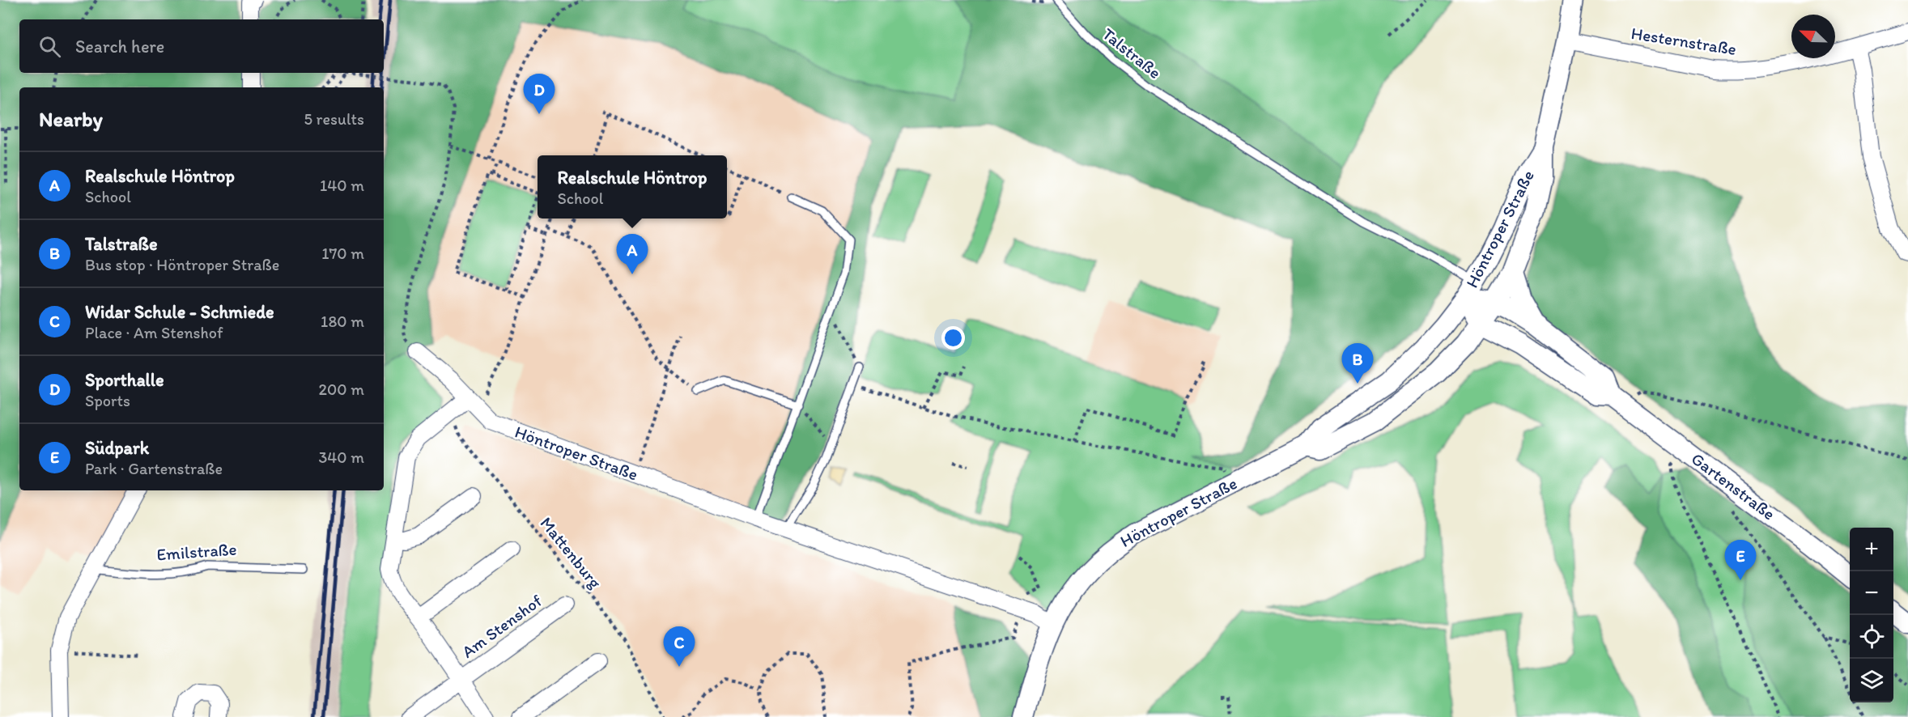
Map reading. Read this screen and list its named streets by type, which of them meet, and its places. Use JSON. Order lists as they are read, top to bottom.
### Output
{
  "streets": {
    "street": [
      "Hesternstraße",
      "Höntroper Straße",
      "Gartenstraße",
      "Am Stenshof"
    ],
    "lane": ["Talstraße", "Emilstraße"],
    "path": ["Mattenburg"]
  },
  "crossings": [
    ["Hesternstraße", "Höntroper Straße"],
    ["Talstraße", "Höntroper Straße"],
    ["Talstraße", "Gartenstraße"],
    ["Höntroper Straße", "Gartenstraße"],
    ["Höntroper Straße", "Am Stenshof"],
    ["Mattenburg", "Am Stenshof"]
  ],
  "north": "top left",
  "page": {
    "search": "Search here",
    "pins": [
      "D",
      "A",
      "B",
      "E",
      "C"
    ],
    "heading": ["Nearby", "5 results"],
    "list": [
      {
        "mark": "A",
        "name": "Realschule Höntrop",
        "note": "School",
        "value": "140 m"
      },
      {
        "mark": "B",
        "name": "Talstraße",
        "note": "Bus stop · Höntroper Straße",
        "value": "170 m"
      },
      {
        "mark": "C",
        "name": "Widar Schule - Schmiede",
        "note": "Place · Am Stenshof",
        "value": "180 m"
      },
      {
        "mark": "D",
        "name": "Sporthalle",
        "note": "Sports",
        "value": "200 m"
      },
      {
        "mark": "E",
        "name": "Südpark",
        "note": "Park · Gartenstraße",
        "value": "340 m"
      }
    ],
    "popup": ["Realschule Höntrop", "School"],
    "map_buttons": ["+", "−"]
  }
}
